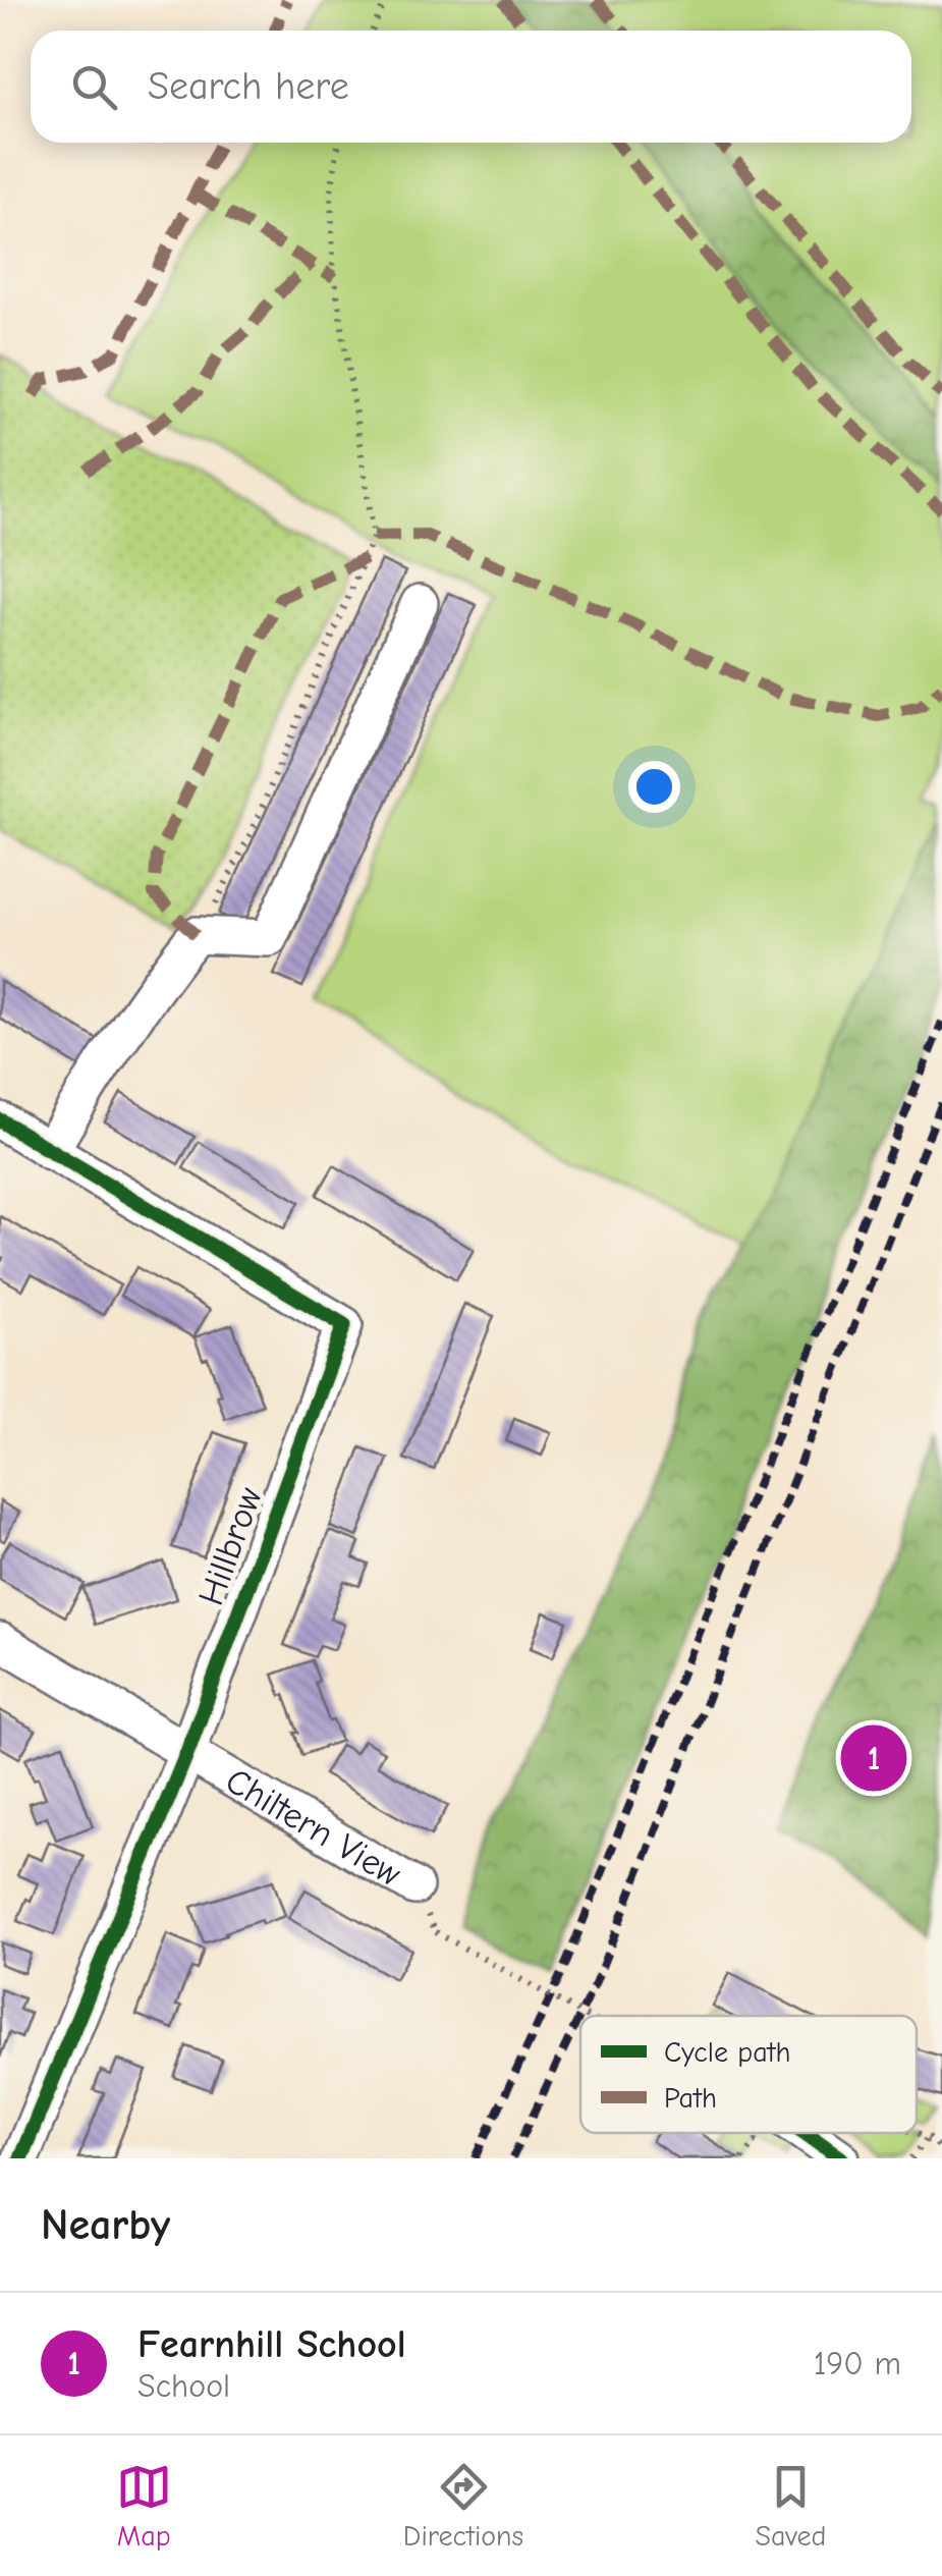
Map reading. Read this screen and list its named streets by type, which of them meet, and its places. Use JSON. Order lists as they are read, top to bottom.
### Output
{
  "streets": {
    "street": ["Hillbrow", "Chiltern View"]
  },
  "crossings": [
    ["Hillbrow", "Chiltern View"]
  ],
  "legend": ["Cycle path", "Path"],
  "page": {
    "search": "Search here",
    "pins": "1",
    "heading": "Nearby",
    "list": [
      {
        "mark": "1",
        "name": "Fearnhill School",
        "note": "School",
        "value": "190 m"
      }
    ],
    "nav": ["Map", "Directions", "Saved"]
  }
}
